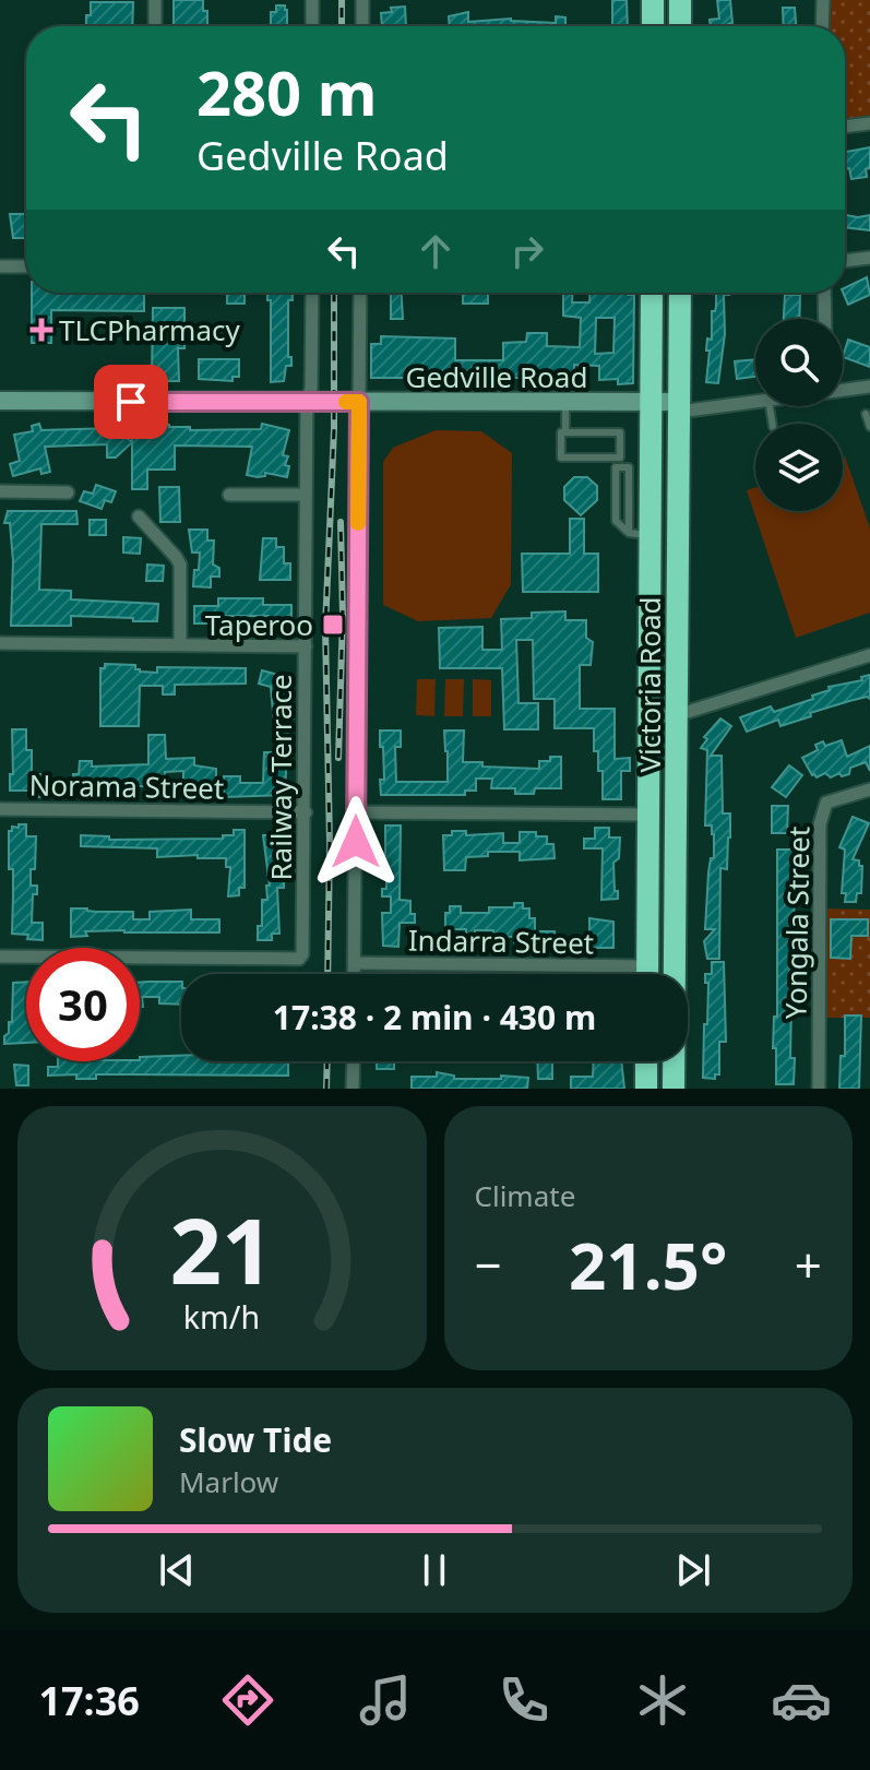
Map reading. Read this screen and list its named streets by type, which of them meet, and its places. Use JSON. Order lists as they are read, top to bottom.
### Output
{
  "streets": {
    "highway": ["Victoria Road"],
    "street": [
      "Gedville Road",
      "Railway Terrace",
      "Norama Street",
      "Yongala Street",
      "Indarra Street"
    ]
  },
  "crossings": [
    ["Gedville Road", "Victoria Road"],
    ["Gedville Road", "Railway Terrace"],
    ["Railway Terrace", "Norama Street"]
  ],
  "places": {
    "health": ["TLCPharmacy"],
    "transit": ["Taperoo"]
  },
  "page": {
    "turn": ["280 m", "Gedville Road"],
    "limit": "30",
    "trip": "17:38 · 2 min · 430 m",
    "tile": "Climate",
    "heat": ["−", "21.5°", "+"],
    "song": ["Slow Tide", "Marlow"],
    "tabs": "17:36",
    "gauge": ["21", "km/h"]
  }
}
